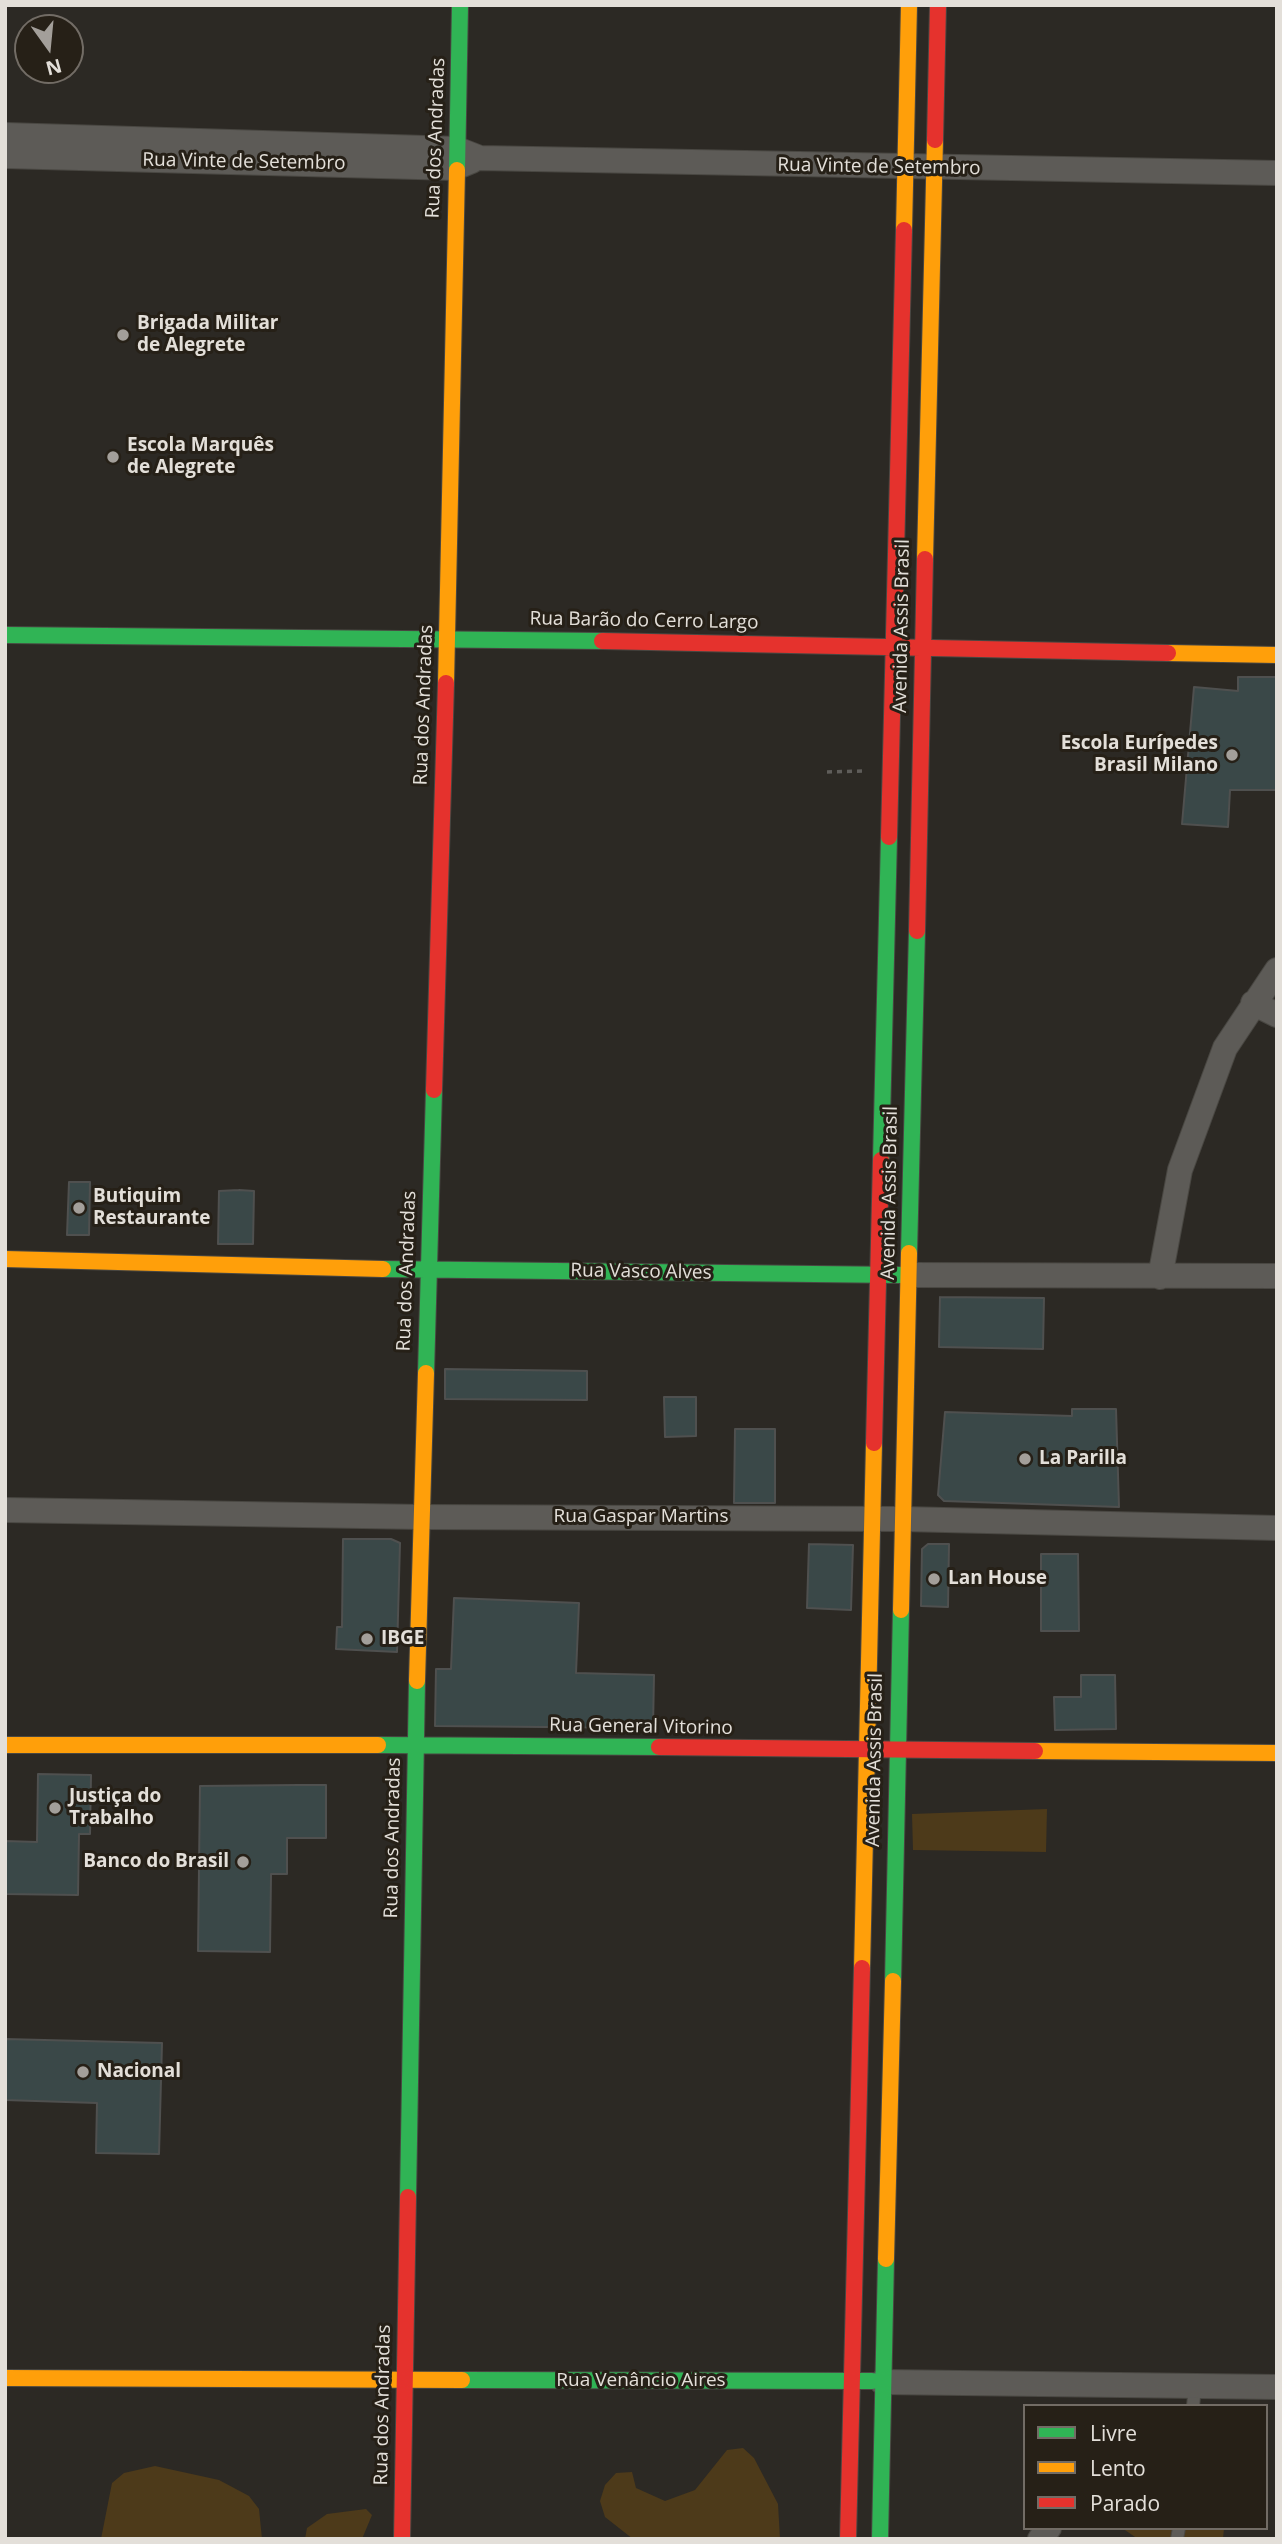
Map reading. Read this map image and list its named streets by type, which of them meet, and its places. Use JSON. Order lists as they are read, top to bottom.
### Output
{
  "streets": {
    "street": [
      "Rua dos Andradas",
      "Rua Vinte de Setembro",
      "Rua Barão do Cerro Largo",
      "Avenida Assis Brasil",
      "Rua Vasco Alves",
      "Rua Gaspar Martins",
      "Rua General Vitorino",
      "Rua Venâncio Aires"
    ]
  },
  "crossings": [
    ["Rua dos Andradas", "Rua Vinte de Setembro"],
    ["Rua dos Andradas", "Rua Barão do Cerro Largo"],
    ["Rua dos Andradas", "Rua Vasco Alves"],
    ["Rua dos Andradas", "Rua Gaspar Martins"],
    ["Rua dos Andradas", "Rua General Vitorino"],
    ["Rua dos Andradas", "Rua Venâncio Aires"],
    ["Rua Vinte de Setembro", "Avenida Assis Brasil"],
    ["Rua Barão do Cerro Largo", "Avenida Assis Brasil"],
    ["Avenida Assis Brasil", "Rua Vasco Alves"],
    ["Avenida Assis Brasil", "Rua Gaspar Martins"],
    ["Avenida Assis Brasil", "Rua General Vitorino"],
    ["Avenida Assis Brasil", "Rua Venâncio Aires"]
  ],
  "places": [
    "Brigada Militar de Alegrete",
    "Escola Marquês de Alegrete",
    "Escola Eurípedes Brasil Milano",
    "Butiquim Restaurante",
    "La Parilla",
    "Lan House",
    "IBGE",
    "Justiça do Trabalho",
    "Banco do Brasil",
    "Nacional"
  ],
  "legend": ["Livre", "Lento", "Parado"],
  "north": "bottom"
}
